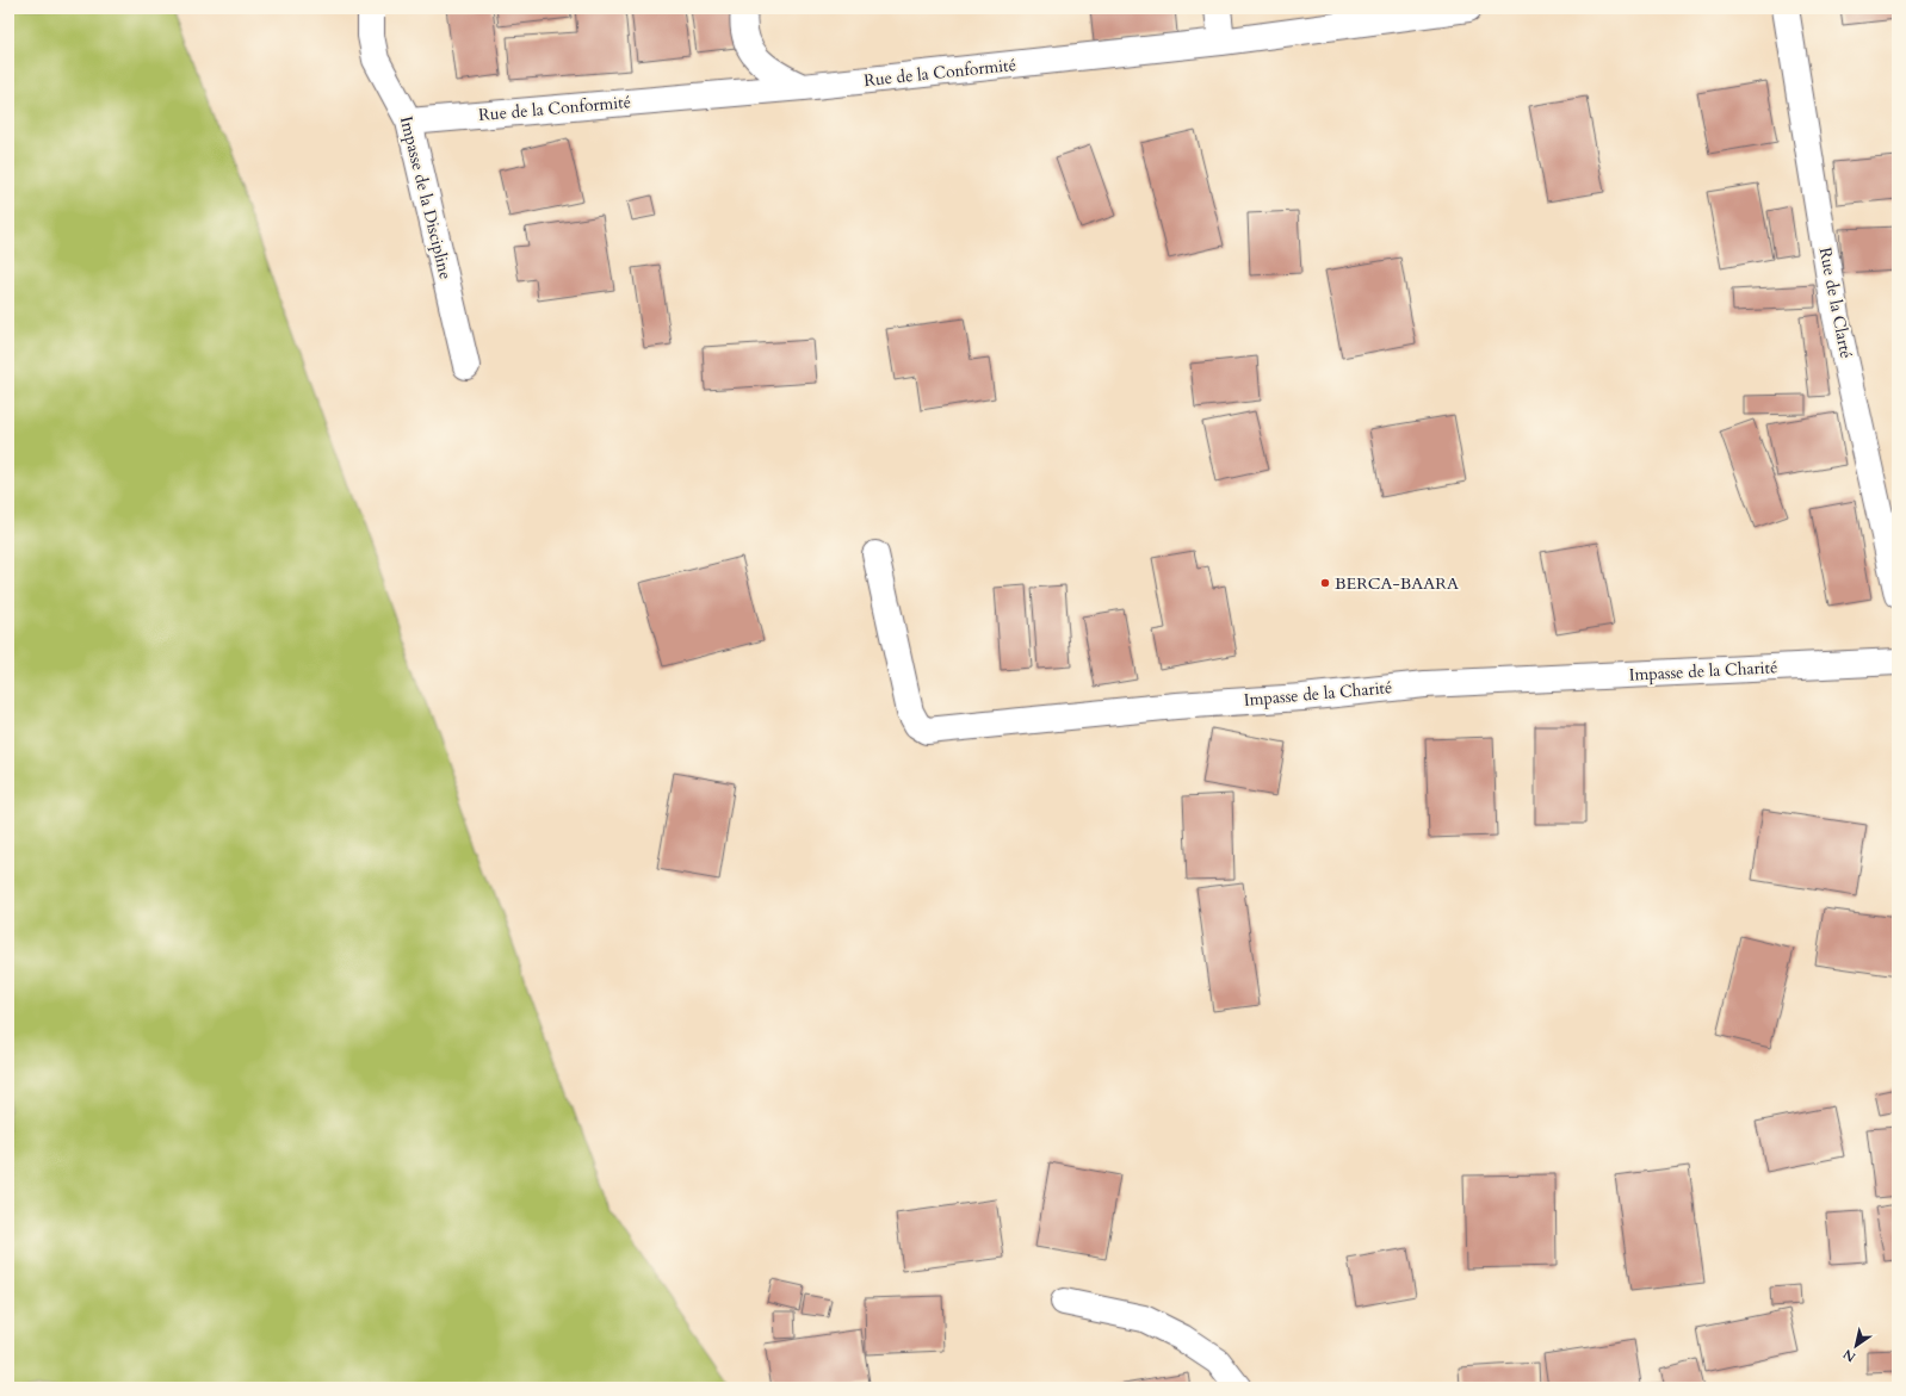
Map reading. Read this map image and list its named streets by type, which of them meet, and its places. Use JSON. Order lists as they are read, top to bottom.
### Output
{
  "streets": {
    "street": [
      "Rue de la Conformité",
      "Impasse de la Discipline",
      "Rue de la Clarté",
      "Impasse de la Charité"
    ]
  },
  "crossings": [
    ["Rue de la Conformité", "Impasse de la Discipline"]
  ],
  "places": ["BERCA-BAARA"],
  "north": "bottom left"
}
